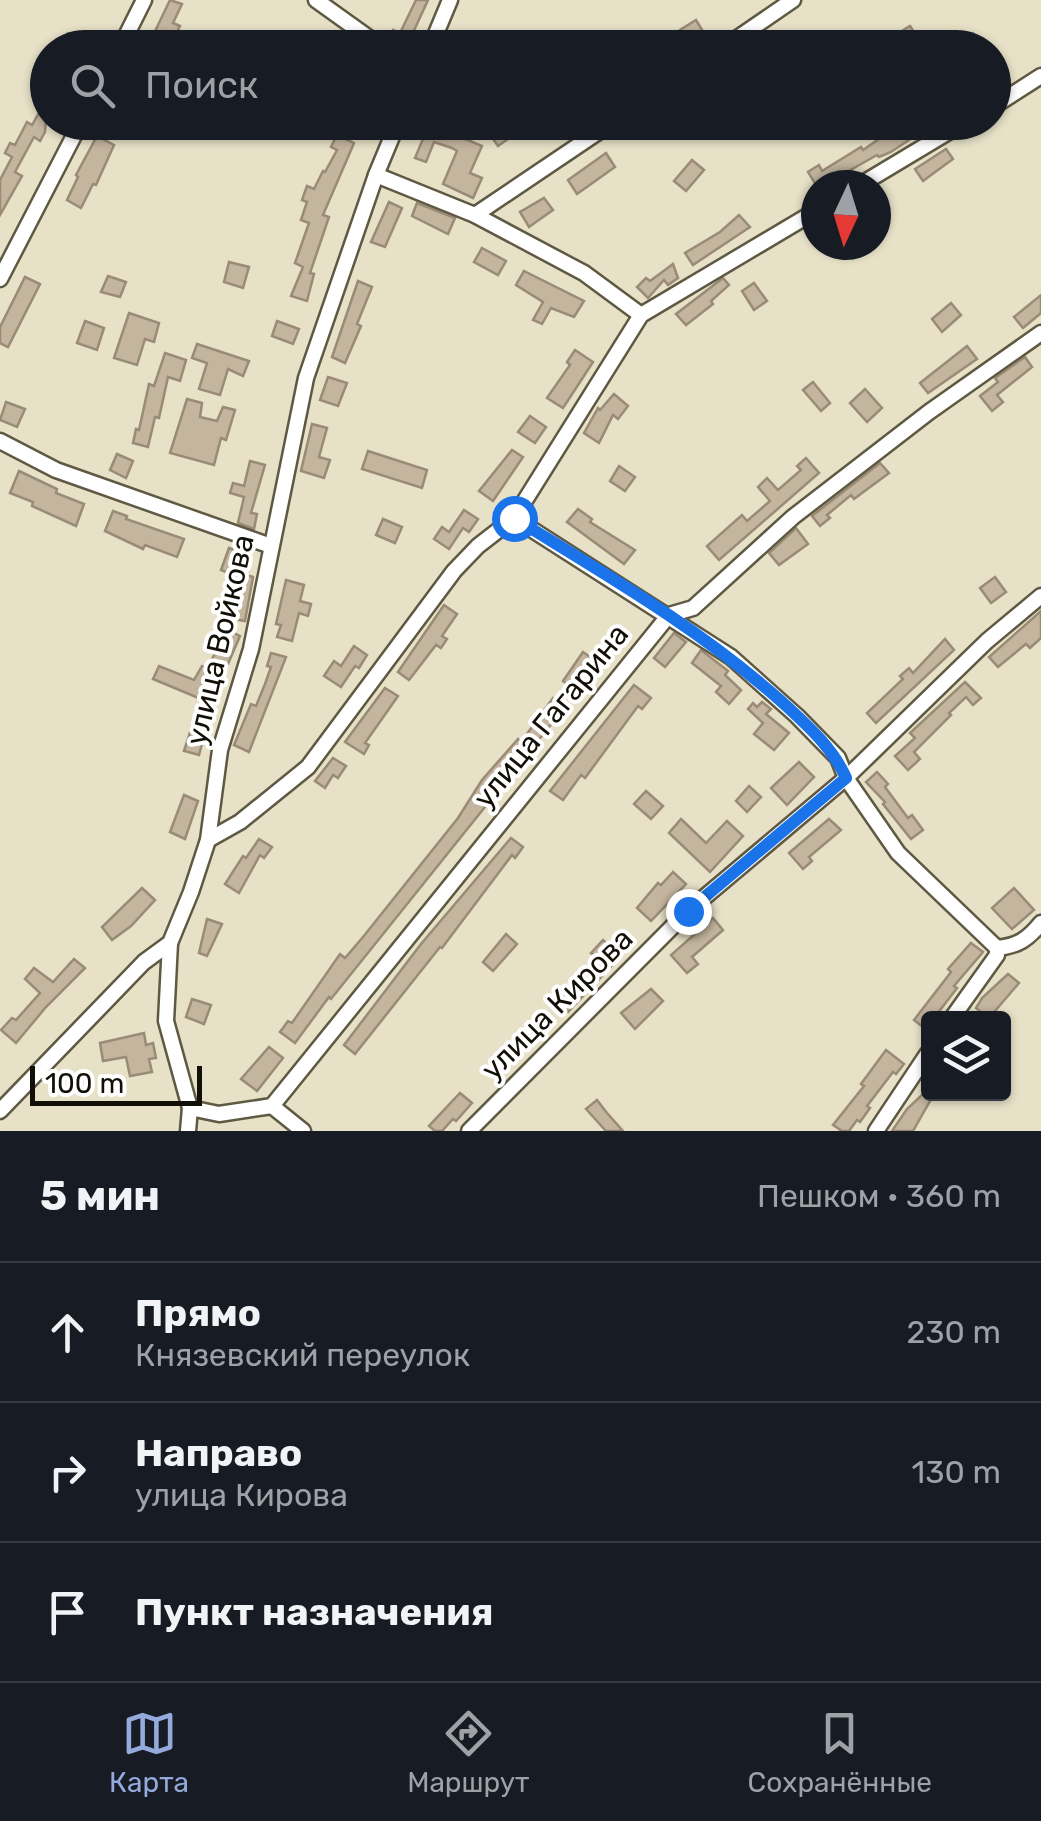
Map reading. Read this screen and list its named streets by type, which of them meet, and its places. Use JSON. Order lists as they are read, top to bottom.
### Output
{
  "streets": {
    "street": ["улица Войкова", "улица Гагарина", "улица Кирова"]
  },
  "scale_bar": "100 m",
  "north": "bottom",
  "page": {
    "search": "Поиск",
    "scale": "100 m",
    "heading": ["5 мин", "Пешком · 360 m"],
    "list": [
      ["Прямо", "Князевский переулок", "230 m"],
      ["Направо", "улица Кирова", "130 m"],
      "Пункт назначения"
    ],
    "nav": ["Карта", "Маршрут", "Сохранённые"]
  }
}
